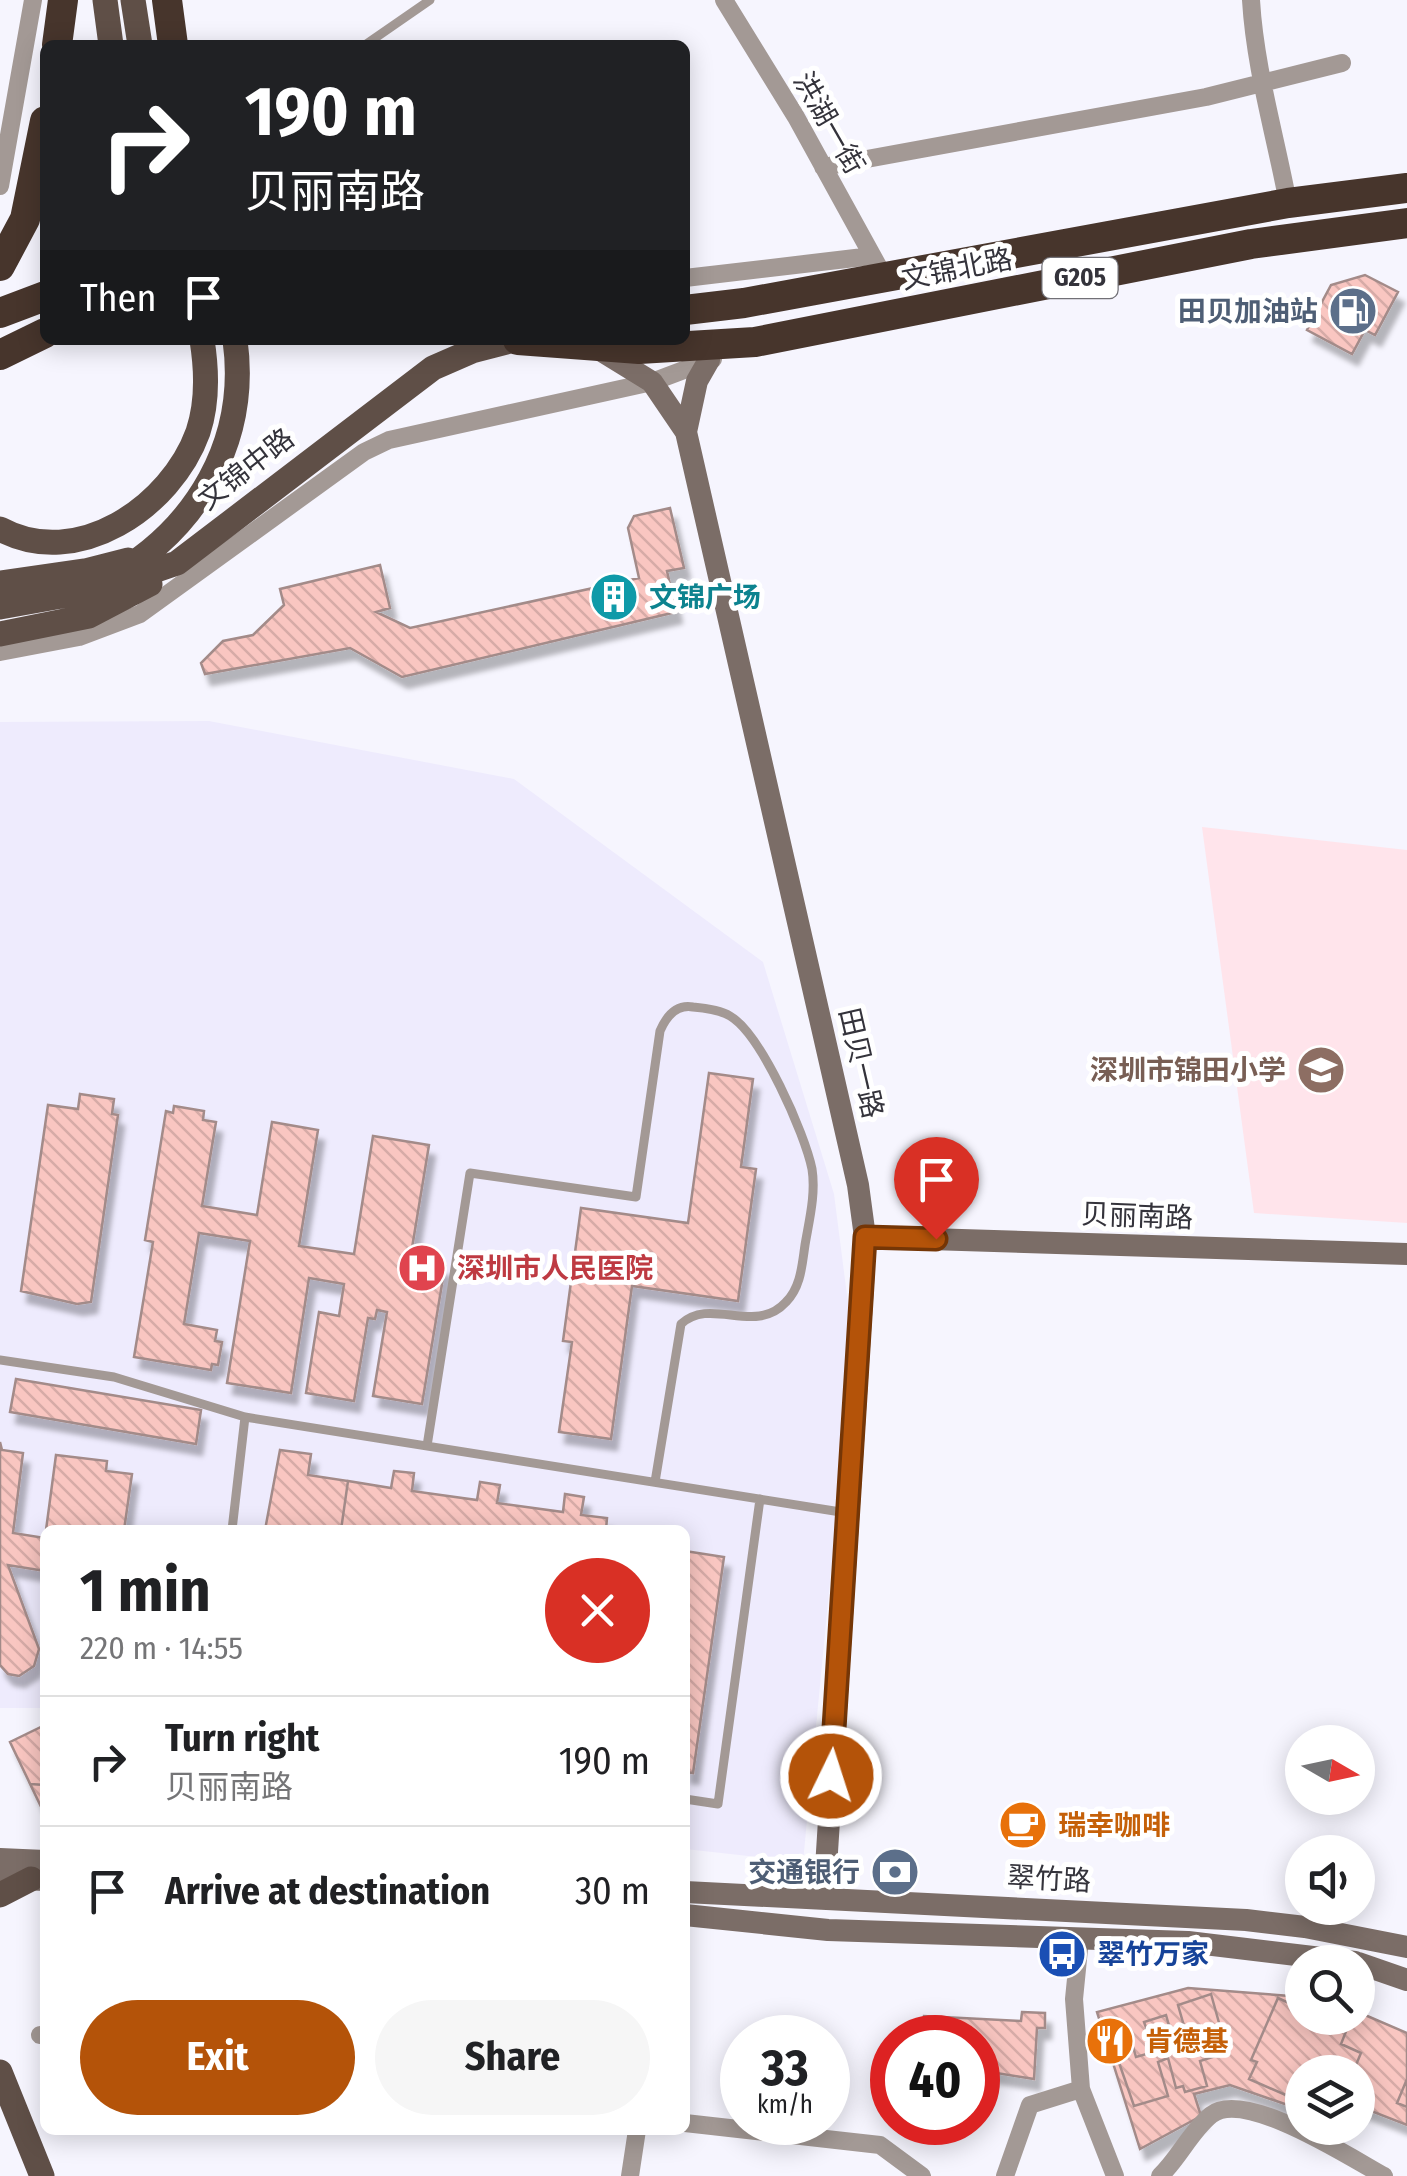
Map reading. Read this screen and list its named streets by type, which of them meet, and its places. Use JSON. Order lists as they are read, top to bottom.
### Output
{
  "streets": {
    "highway": ["文锦北路", "G205"],
    "main road": ["文锦中路"],
    "street": [
      "洪湖一街",
      "田贝一路",
      "贝丽南路",
      "翠竹路"
    ]
  },
  "crossings": [
    ["洪湖一街", "文锦北路"],
    ["文锦北路", "田贝一路"],
    ["田贝一路", "贝丽南路"],
    ["田贝一路", "翠竹路"]
  ],
  "places": {
    "fuel station": ["田贝加油站"],
    "building": ["文锦广场"],
    "school or university": ["深圳市锦田小学"],
    "hospital": ["深圳市人民医院"],
    "cafe": ["瑞幸咖啡"],
    "bank": ["交通银行"],
    "bus stop": ["翠竹万家"],
    "restaurant": ["肯德基"]
  },
  "north": "right",
  "page": {
    "turn": ["190 m", "贝丽南路"],
    "then": "Then",
    "heading": ["1 min", "220 m · 14:55"],
    "list": [
      {
        "name": "Turn right",
        "note": "贝丽南路",
        "value": "190 m"
      },
      {
        "name": "Arrive at destination",
        "value": "30 m"
      }
    ],
    "buttons": ["Exit", "Share"],
    "speed": "33 km/h",
    "limit": "40"
  }
}
